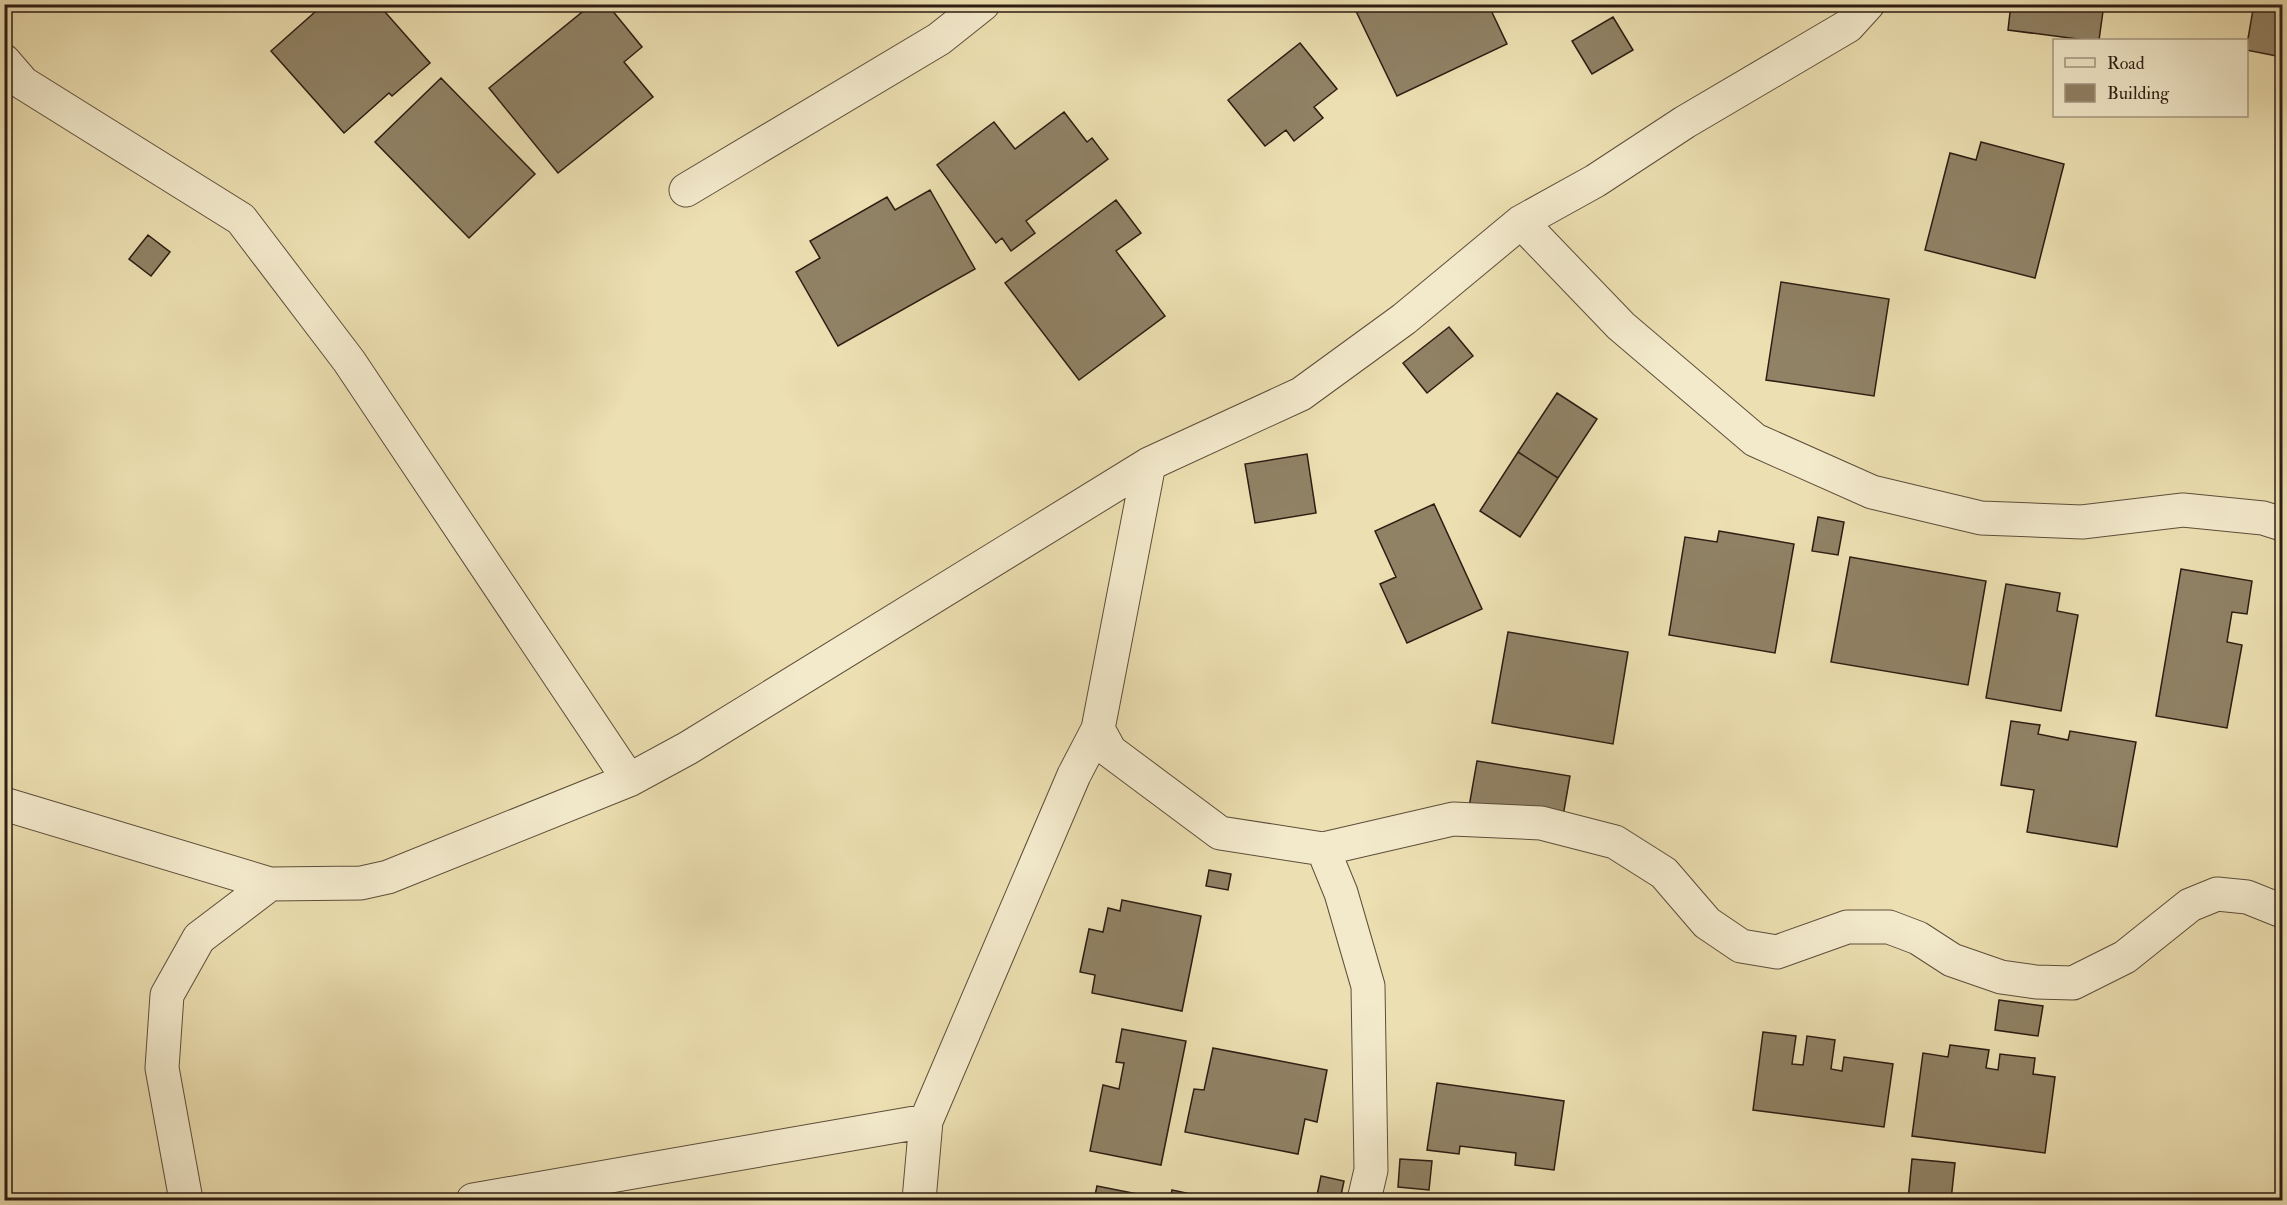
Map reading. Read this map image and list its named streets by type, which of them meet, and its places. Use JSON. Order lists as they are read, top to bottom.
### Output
{
  "legend": ["Road", "Building"]
}
